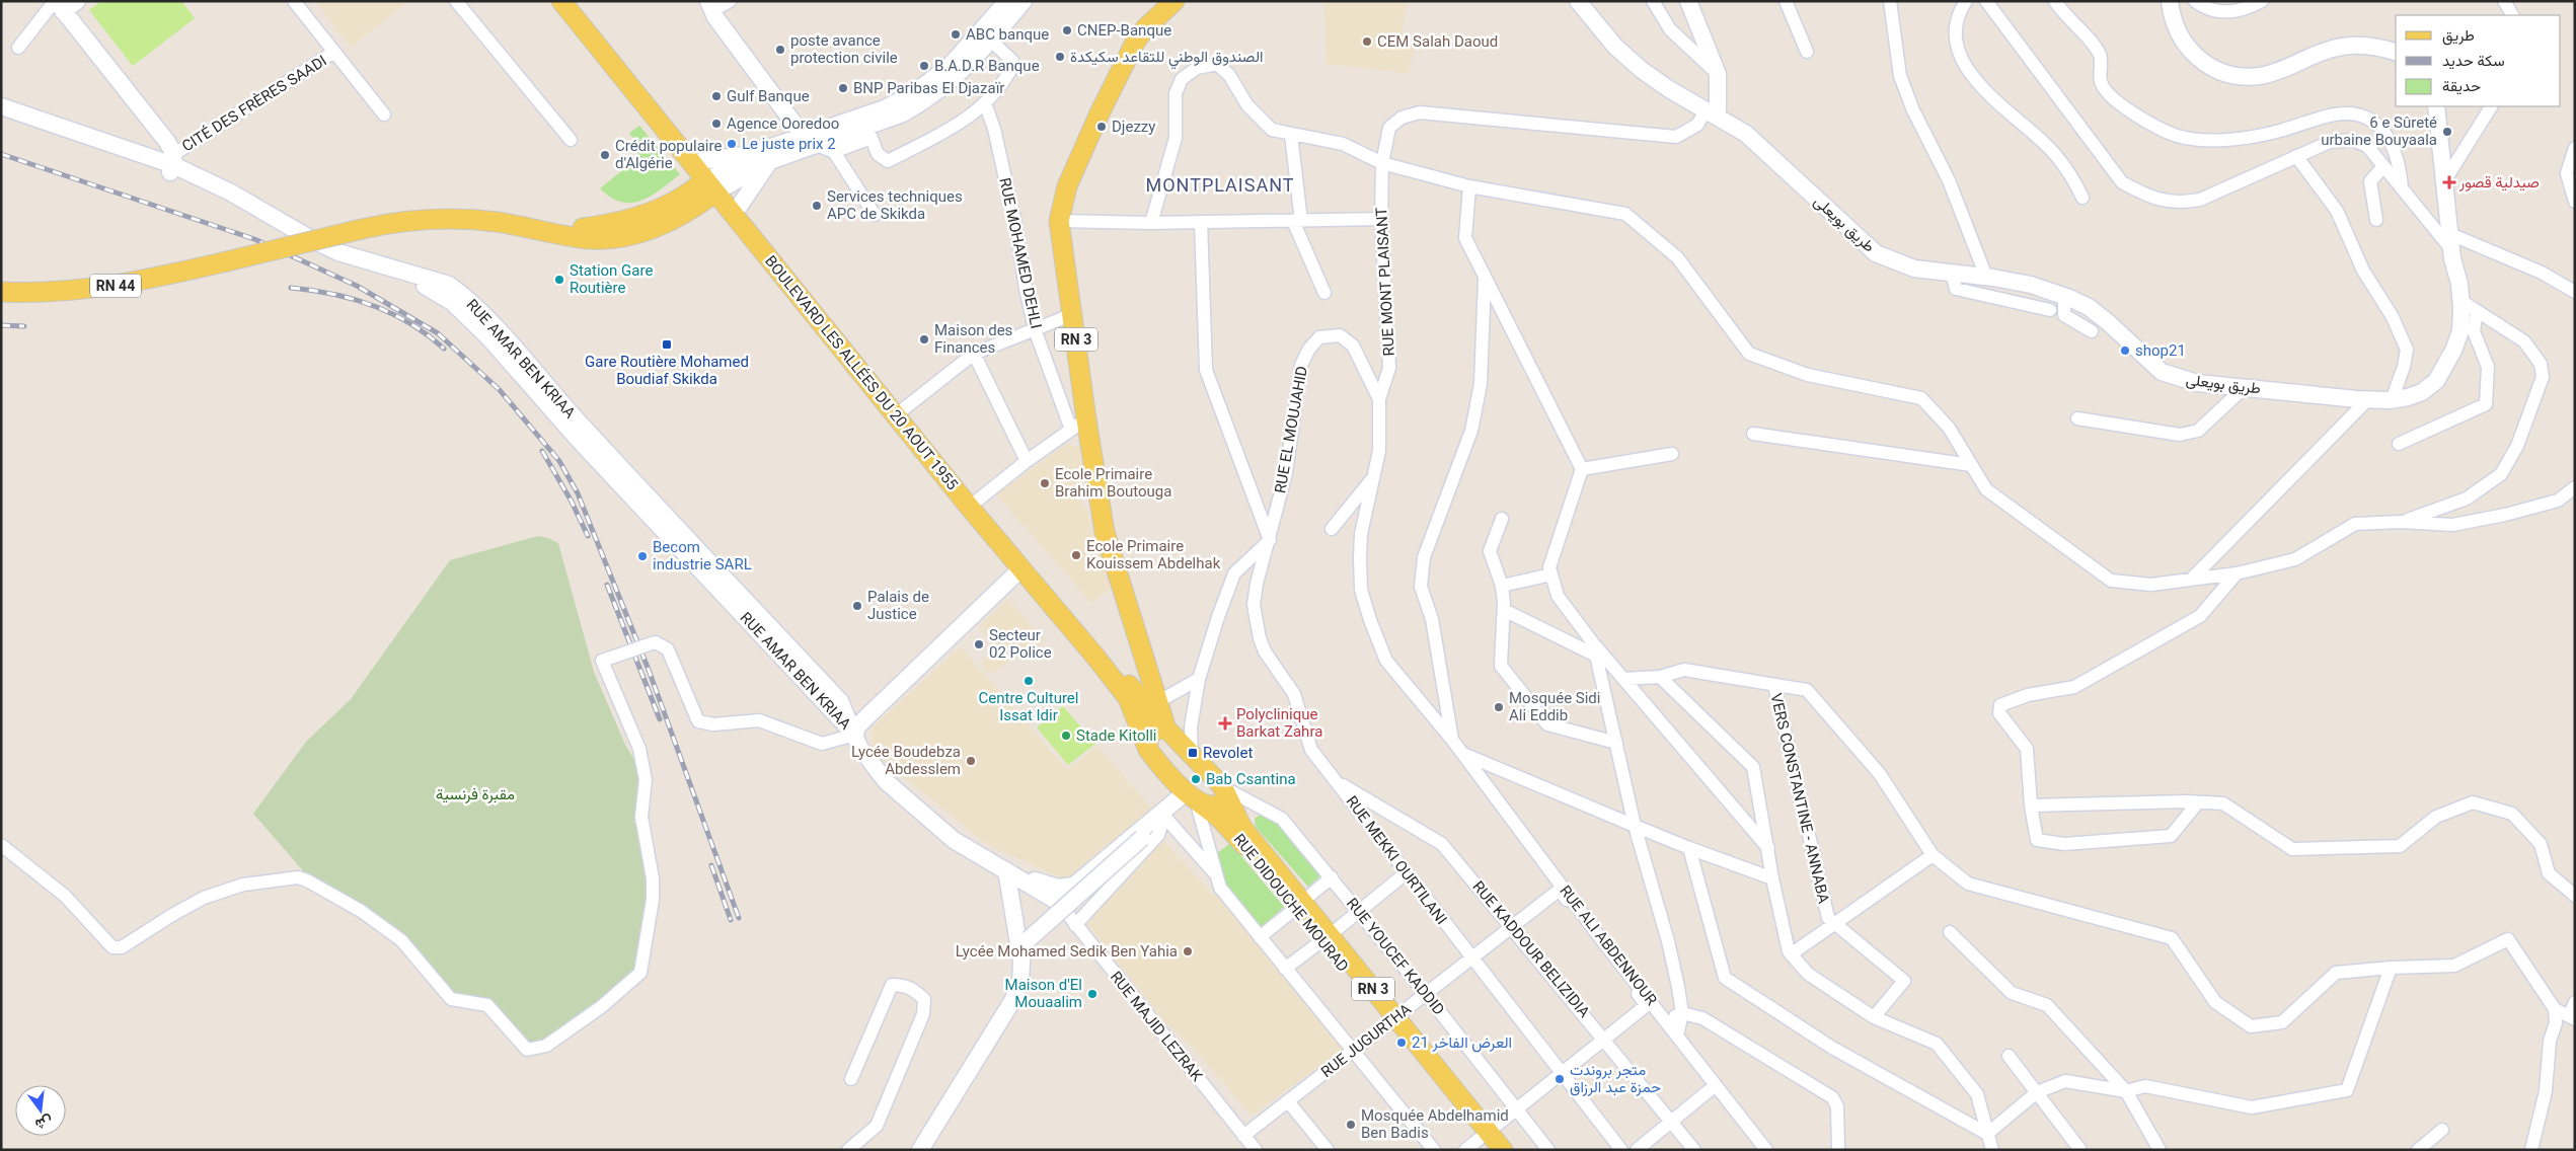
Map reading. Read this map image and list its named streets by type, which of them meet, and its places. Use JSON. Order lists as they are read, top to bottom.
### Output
{
  "streets": {
    "main road": [
      "CITÉ DES FRÈRES SAADI",
      "طريق بويعلى",
      "RN 44",
      "RN 3",
      "RUE AMAR BEN KRIAA",
      "BOULEVARD LES ALLÉES DU 20 AOUT 1955",
      "RUE DIDOUCHE MOURAD"
    ],
    "street": [
      "RUE MOHAMED DEHLI",
      "RUE MONT PLAISANT",
      "RUE EL MOUJAHID",
      "VERS CONSTANTINE - ANNABA",
      "RUE MEKKI OURTILANI",
      "RUE ALI ABDENNOUR",
      "RUE KADDOUR BELIZIDIA",
      "RUE YOUCEF KADDID",
      "RUE MAJID LEZRAK",
      "RUE JUGURTHA"
    ]
  },
  "crossings": [
    ["CITÉ DES FRÈRES SAADI", "RUE AMAR BEN KRIAA"],
    ["طريق بويعلى", "RUE MONT PLAISANT"],
    ["RUE MOHAMED DEHLI", "RN 3"],
    ["RUE MONT PLAISANT", "RUE EL MOUJAHID"],
    ["RUE MONT PLAISANT", "RUE ALI ABDENNOUR"],
    ["RN 3", "BOULEVARD LES ALLÉES DU 20 AOUT 1955"],
    ["BOULEVARD LES ALLÉES DU 20 AOUT 1955", "RUE DIDOUCHE MOURAD"],
    ["RUE EL MOUJAHID", "RUE MEKKI OURTILANI"],
    ["RUE MEKKI OURTILANI", "RUE KADDOUR BELIZIDIA"],
    ["RUE MEKKI OURTILANI", "RUE JUGURTHA"],
    ["RUE DIDOUCHE MOURAD", "RUE YOUCEF KADDID"],
    ["RUE DIDOUCHE MOURAD", "RUE JUGURTHA"],
    ["RUE ALI ABDENNOUR", "RUE JUGURTHA"],
    ["RUE KADDOUR BELIZIDIA", "RUE JUGURTHA"],
    ["RUE YOUCEF KADDID", "RUE JUGURTHA"],
    ["RUE MAJID LEZRAK", "RUE JUGURTHA"]
  ],
  "districts": ["MONTPLAISANT"],
  "parks": ["مقبرة فرنسية"],
  "places": {
    "other": [
      "CNEP-Banque",
      "ABC banque",
      "CEM Salah Daoud",
      "poste avance protection civile",
      "الصندوق الوطني للتقاعد سكيكدة",
      "B.A.D.R Banque",
      "BNP Paribas El Djazaïr",
      "Gulf Banque",
      "Agence Ooredoo",
      "Djezzy",
      "6 e Sûreté urbaine Bouyaala",
      "Le juste prix 2",
      "Crédit populaire d'Algérie",
      "Services techniques APC de Skikda",
      "Station Gare Routière",
      "Maison des Finances",
      "shop21",
      "Ecole Primaire Brahim Boutouga",
      "Ecole Primaire Kouissem Abdelhak",
      "Becom industrie SARL",
      "Palais de Justice",
      "Secteur 02 Police",
      "Centre Culturel Issat Idir",
      "Mosquée Sidi Ali Eddib",
      "Stade Kitolli",
      "Lycée Boudebza Abdesslem",
      "Bab Csantina",
      "Lycée Mohamed Sedik Ben Yahia",
      "Maison d'El Mouaalim",
      "العرض الفاخر 21",
      "متجر بروندت حمزة عبد الرزاق",
      "Mosquée Abdelhamid Ben Badis"
    ],
    "health": ["صيدلية قصور", "Polyclinique Barkat Zahra"],
    "transit": ["Gare Routière Mohamed Boudiaf Skikda", "Revolet"]
  },
  "legend": ["طريق", "سكة حديد", "حديقة"],
  "north": "bottom"
}
